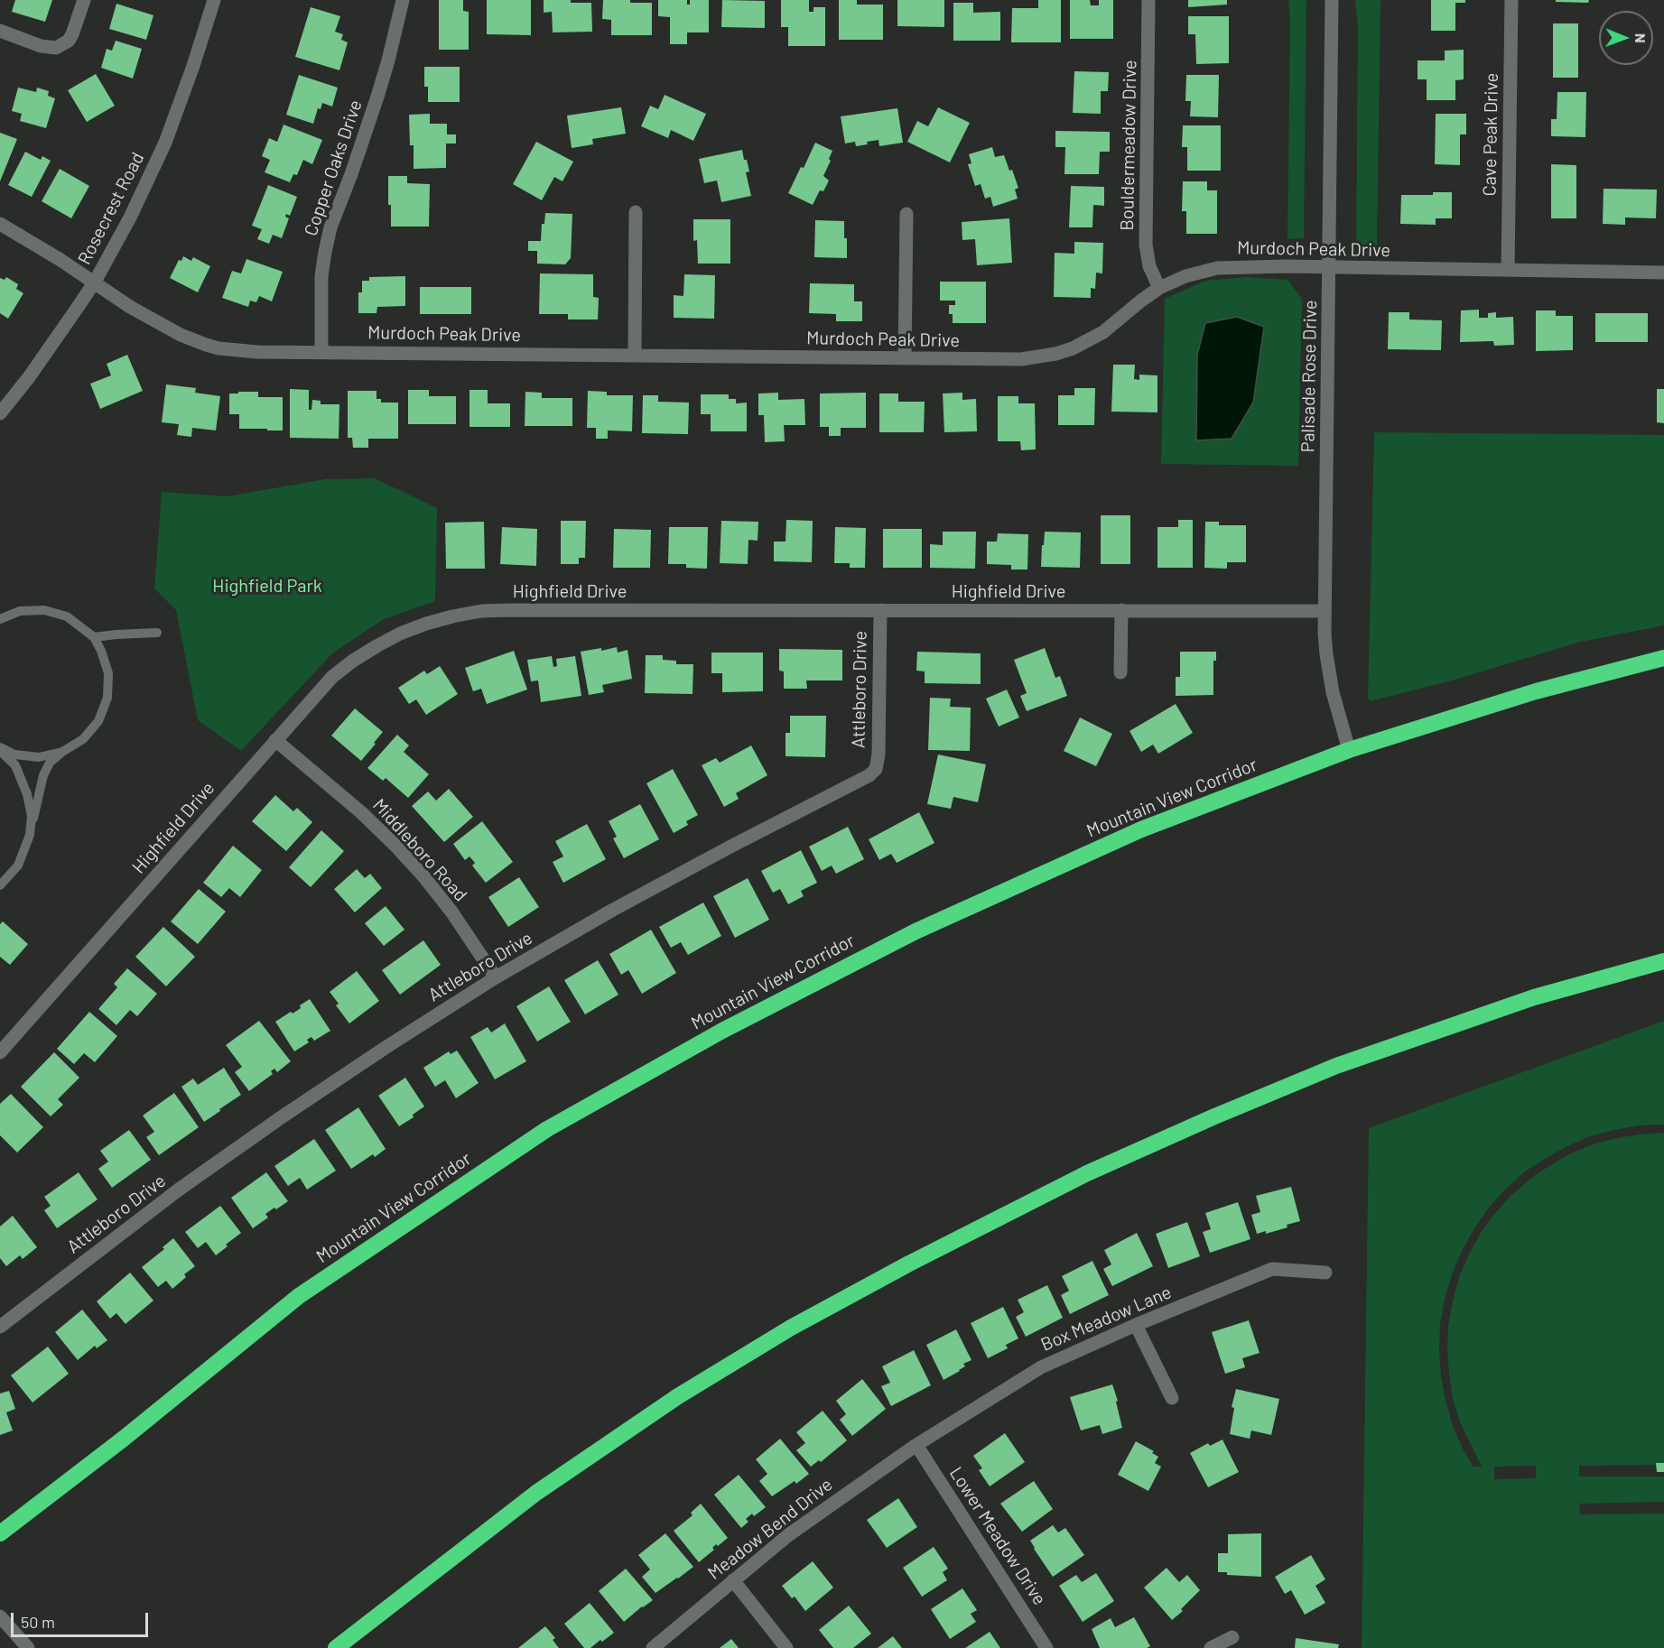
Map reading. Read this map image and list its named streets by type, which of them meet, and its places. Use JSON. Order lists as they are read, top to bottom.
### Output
{
  "streets": {
    "highway": ["Mountain View Corridor"],
    "street": [
      "Cave Peak Drive",
      "Bouldermeadow Drive",
      "Copper Oaks Drive",
      "Rosecrest Road",
      "Murdoch Peak Drive",
      "Palisade Rose Drive",
      "Highfield Drive",
      "Attleboro Drive",
      "Middleboro Road",
      "Box Meadow Lane",
      "Meadow Bend Drive",
      "Lower Meadow Drive"
    ]
  },
  "crossings": [
    ["Cave Peak Drive", "Murdoch Peak Drive"],
    ["Bouldermeadow Drive", "Murdoch Peak Drive"],
    ["Copper Oaks Drive", "Murdoch Peak Drive"],
    ["Rosecrest Road", "Murdoch Peak Drive"],
    ["Murdoch Peak Drive", "Palisade Rose Drive"],
    ["Palisade Rose Drive", "Highfield Drive"],
    ["Palisade Rose Drive", "Mountain View Corridor"],
    ["Highfield Drive", "Attleboro Drive"],
    ["Highfield Drive", "Middleboro Road"],
    ["Attleboro Drive", "Middleboro Road"],
    ["Box Meadow Lane", "Meadow Bend Drive"],
    ["Box Meadow Lane", "Lower Meadow Drive"],
    ["Meadow Bend Drive", "Lower Meadow Drive"]
  ],
  "parks": ["Highfield Park"],
  "scale_bar": "50 m",
  "north": "right"
}
